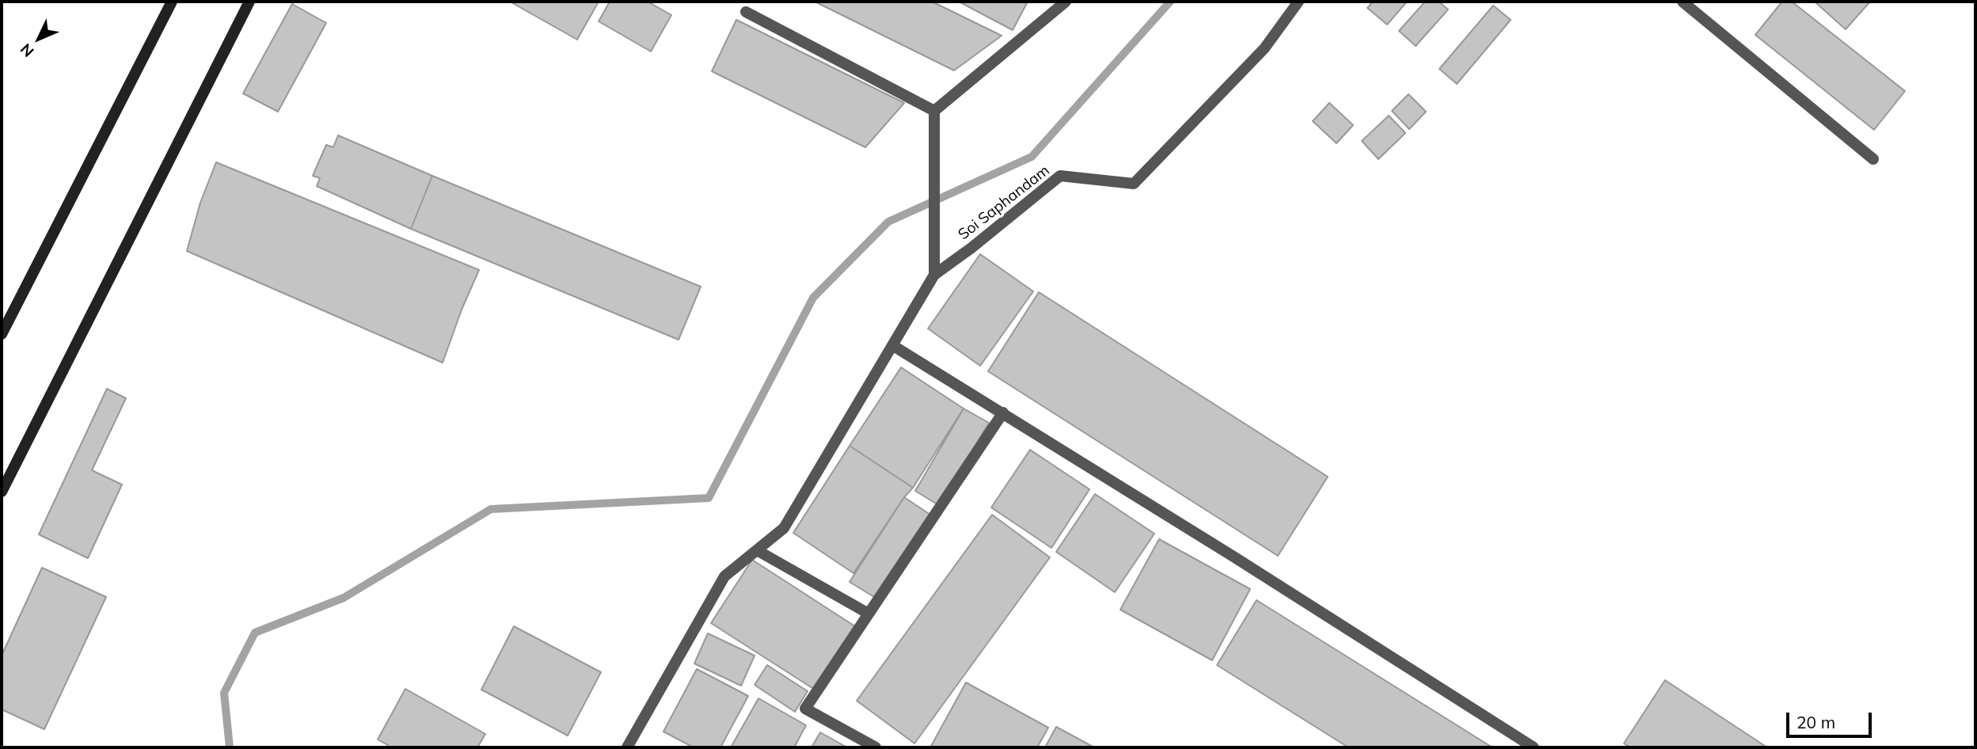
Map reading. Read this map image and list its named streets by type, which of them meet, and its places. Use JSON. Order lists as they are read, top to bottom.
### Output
{
  "streets": {
    "street": ["Soi Saphandam"]
  },
  "scale_bar": "20 m",
  "north": "bottom left"
}
